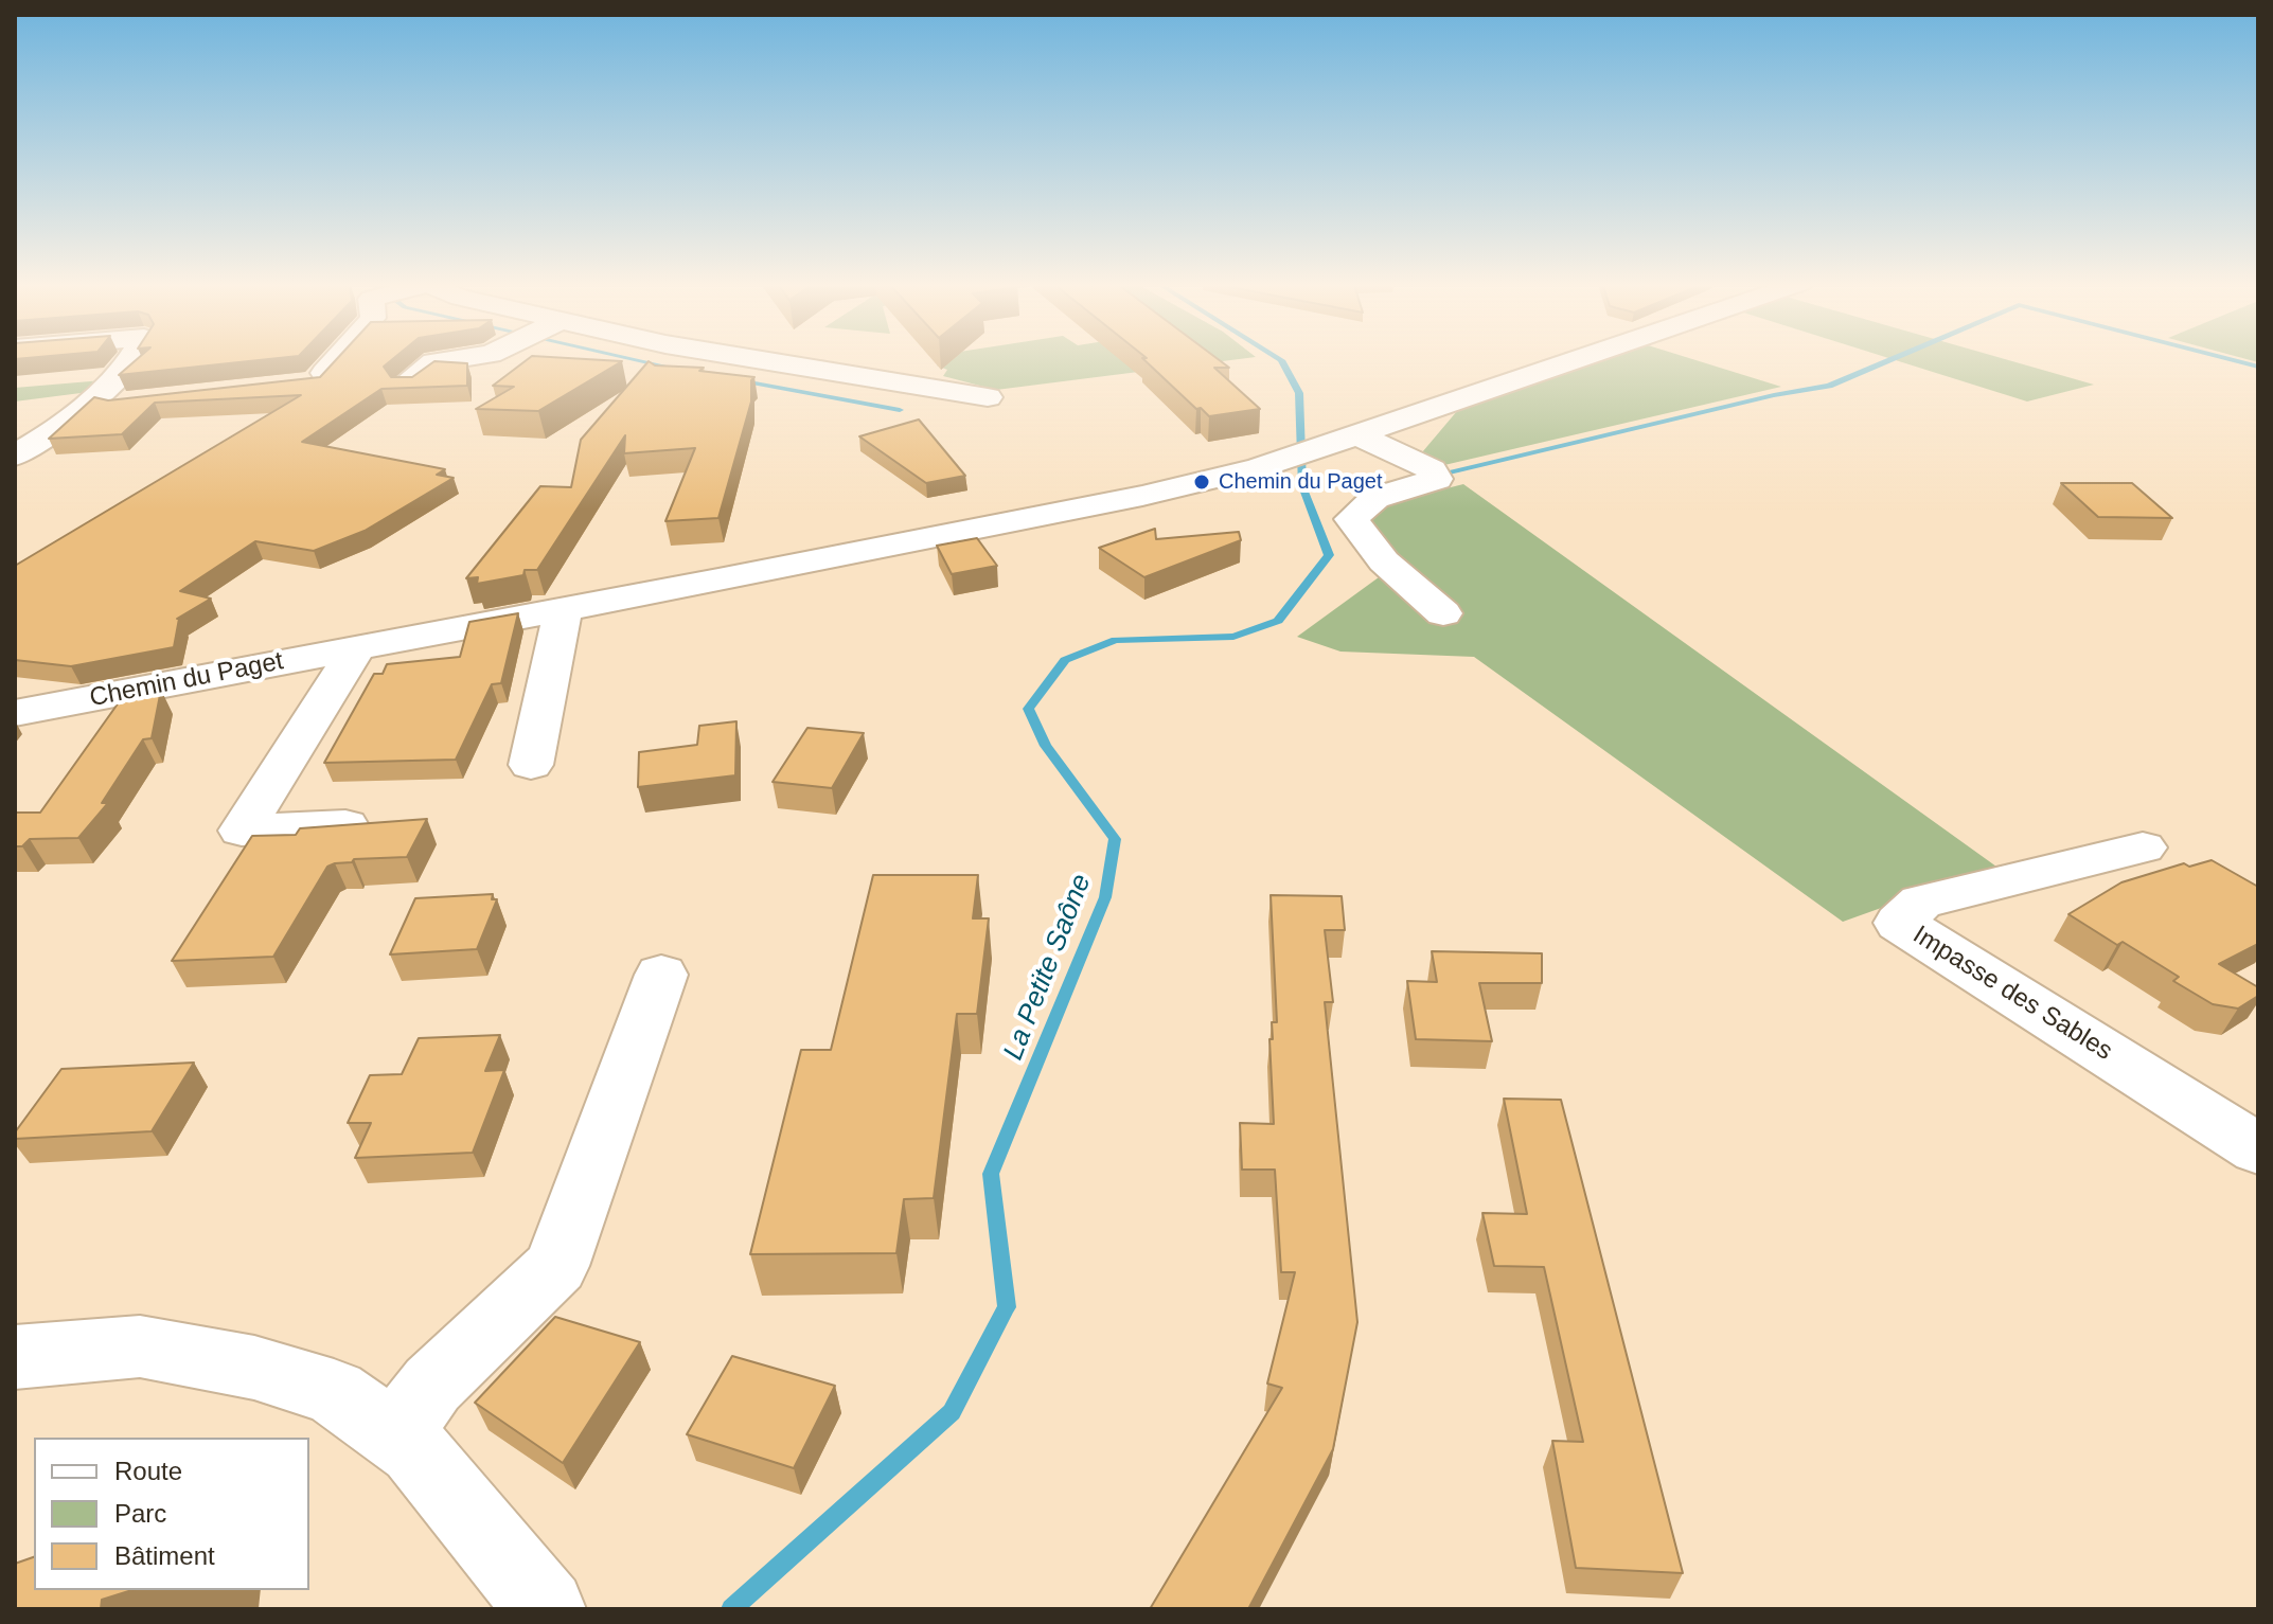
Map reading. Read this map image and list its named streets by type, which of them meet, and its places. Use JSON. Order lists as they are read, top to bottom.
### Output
{
  "streets": {
    "street": ["Chemin du Paget", "Impasse des Sables"]
  },
  "water": ["La Petite Saône"],
  "places": ["Chemin du Paget"],
  "legend": ["Route", "Parc", "Bâtiment"]
}
